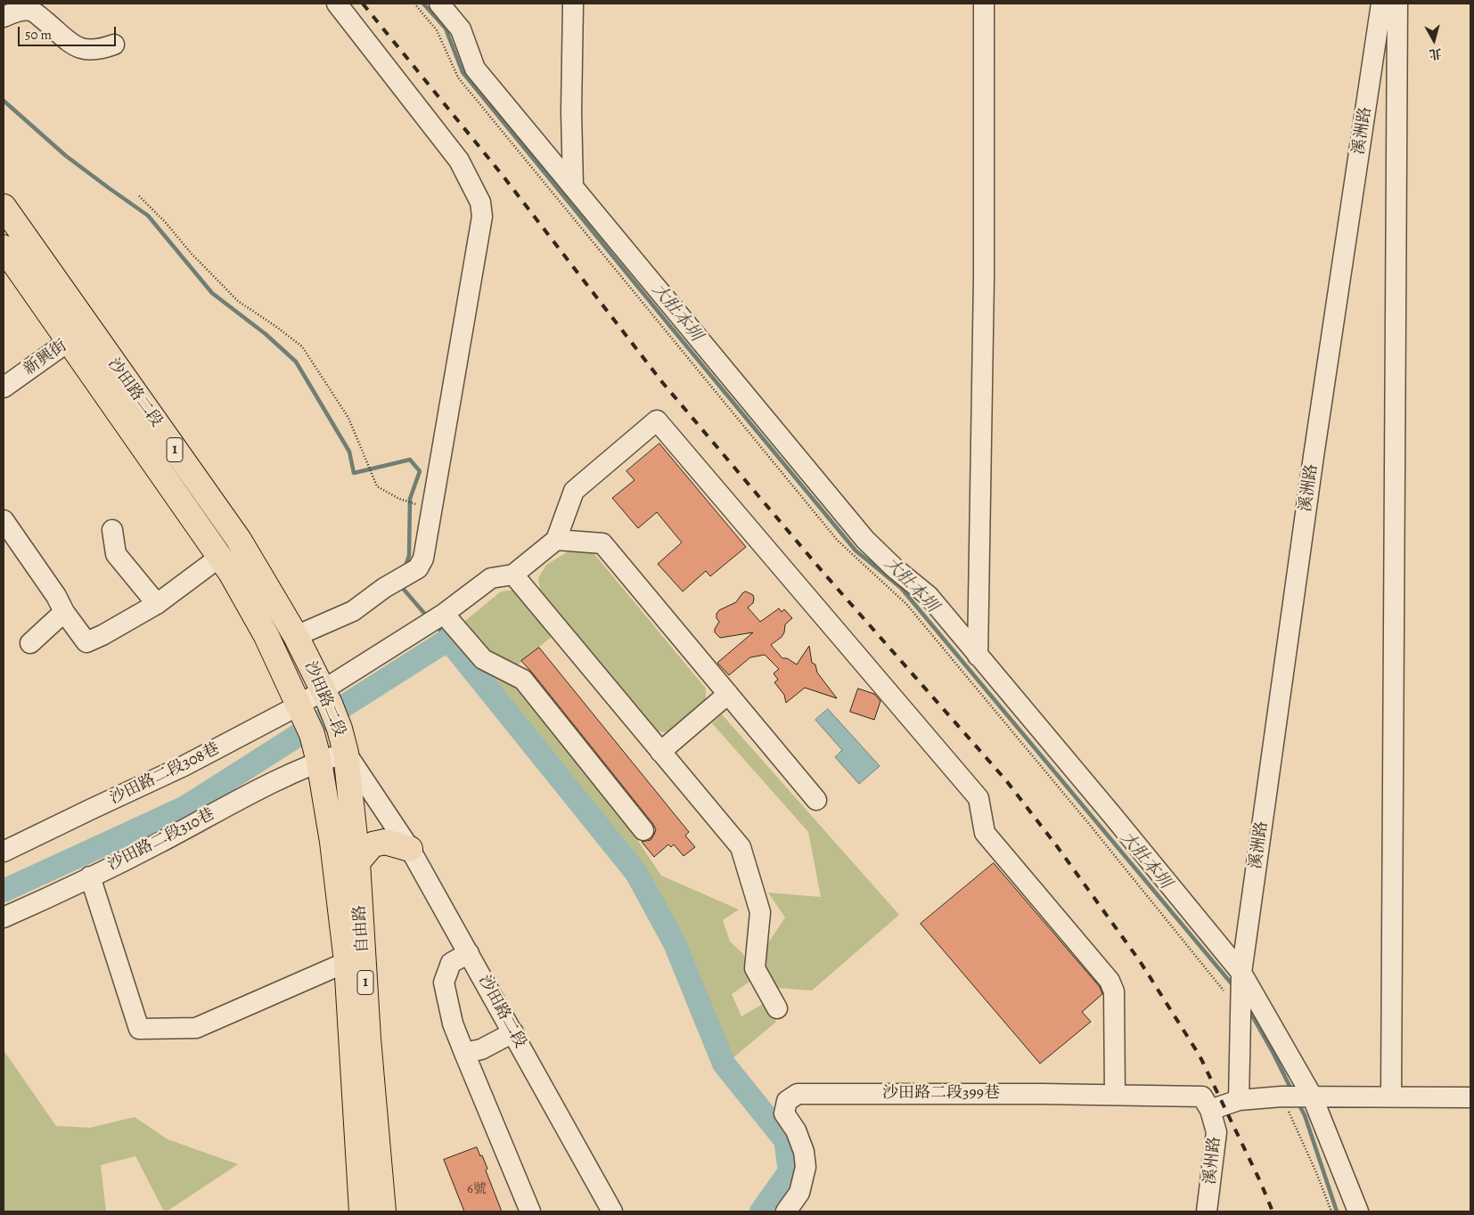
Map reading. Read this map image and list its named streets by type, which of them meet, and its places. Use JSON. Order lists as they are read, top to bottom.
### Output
{
  "streets": {
    "main road": ["沙田路二段", "1", "自由路"],
    "street": [
      "溪洲路",
      "新興街",
      "沙田路二段308巷",
      "沙田路二段310巷",
      "沙田路二段399巷",
      "溪州路"
    ]
  },
  "crossings": [
    ["新興街", "沙田路二段"],
    ["沙田路二段", "沙田路二段308巷"],
    ["沙田路二段", "沙田路二段310巷"],
    ["沙田路二段", "自由路"],
    ["沙田路二段310巷", "自由路"],
    ["沙田路二段399巷", "溪州路"]
  ],
  "water": ["大肚本圳"],
  "house_numbers": ["6號"],
  "scale_bar": "50 m",
  "north": "bottom"
}
